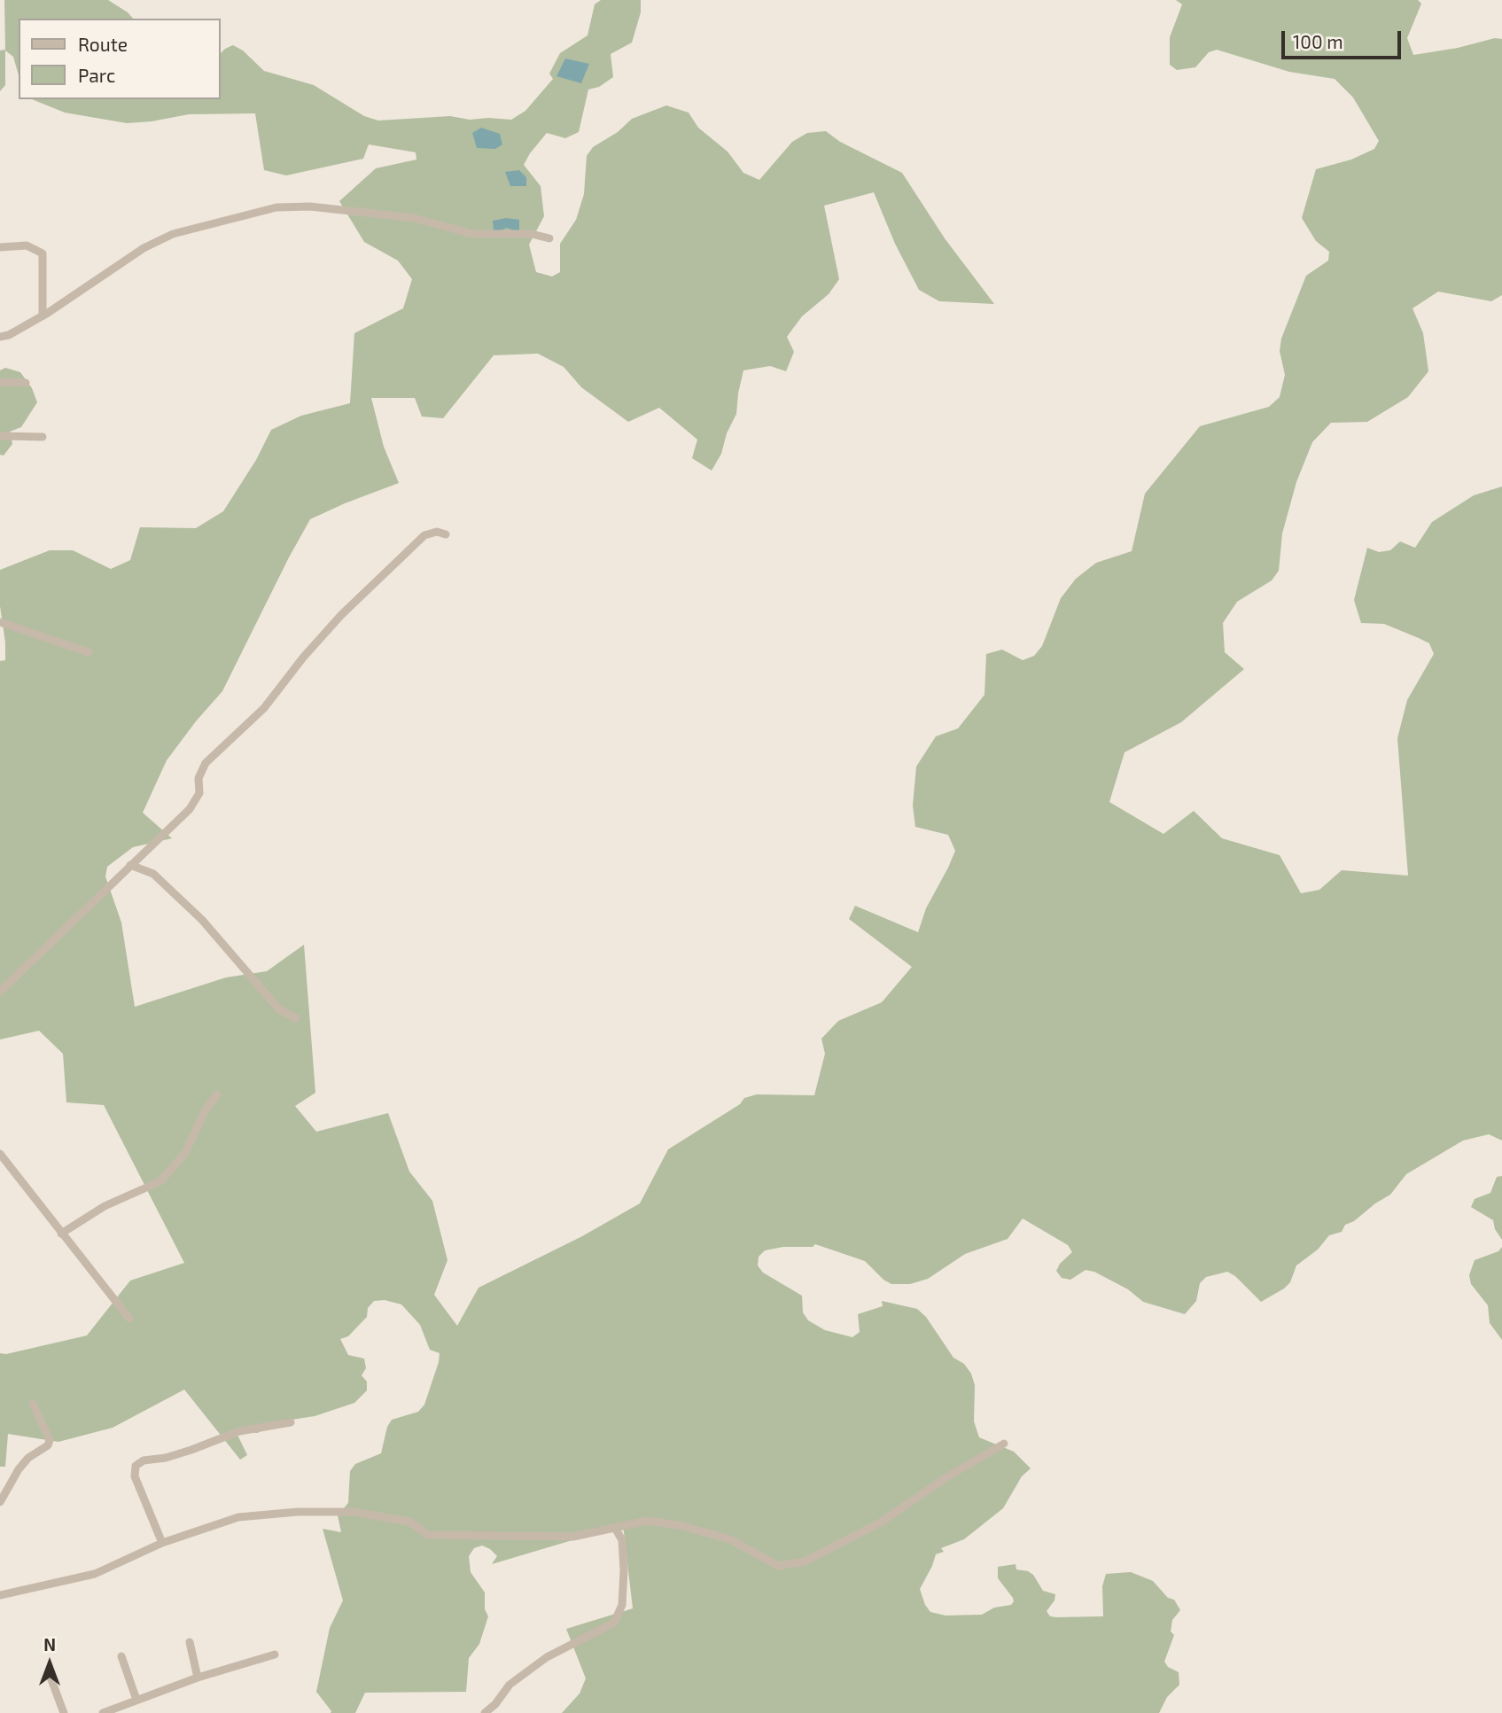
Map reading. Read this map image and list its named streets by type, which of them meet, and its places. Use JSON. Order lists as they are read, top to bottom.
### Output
{
  "legend": ["Route", "Parc"],
  "scale_bar": "100 m",
  "north": "top"
}
